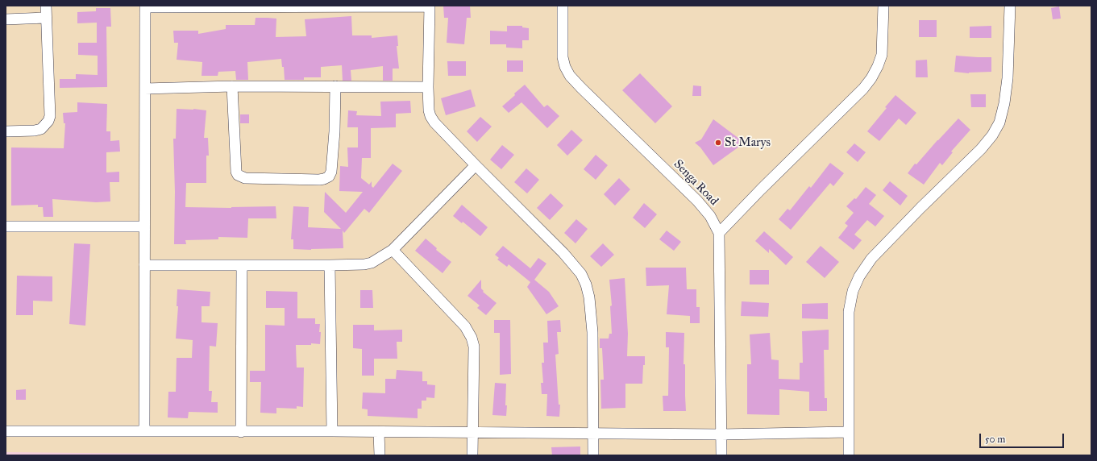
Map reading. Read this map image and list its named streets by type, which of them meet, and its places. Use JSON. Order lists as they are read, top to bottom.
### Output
{
  "streets": {
    "street": ["Senga Road"]
  },
  "places": ["St Marys"],
  "scale_bar": "50 m"
}
